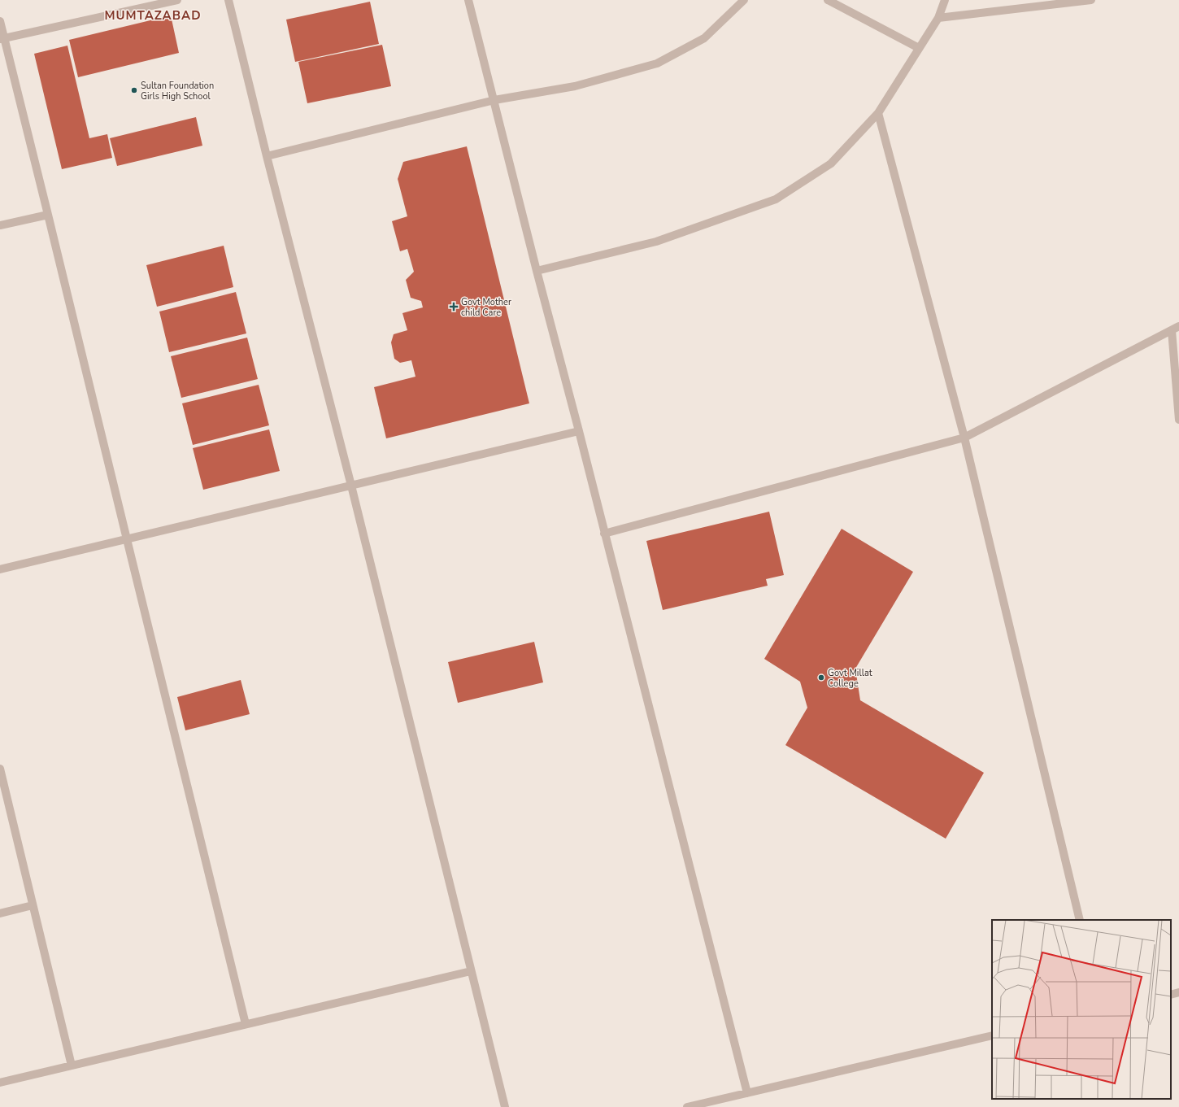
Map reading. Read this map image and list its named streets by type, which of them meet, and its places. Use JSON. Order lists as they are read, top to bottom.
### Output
{
  "districts": ["MUMTAZABAD"],
  "places": {
    "other": ["Sultan Foundation Girls High School", "Govt Millat College"],
    "health": ["Govt Mother child Care"]
  }
}
